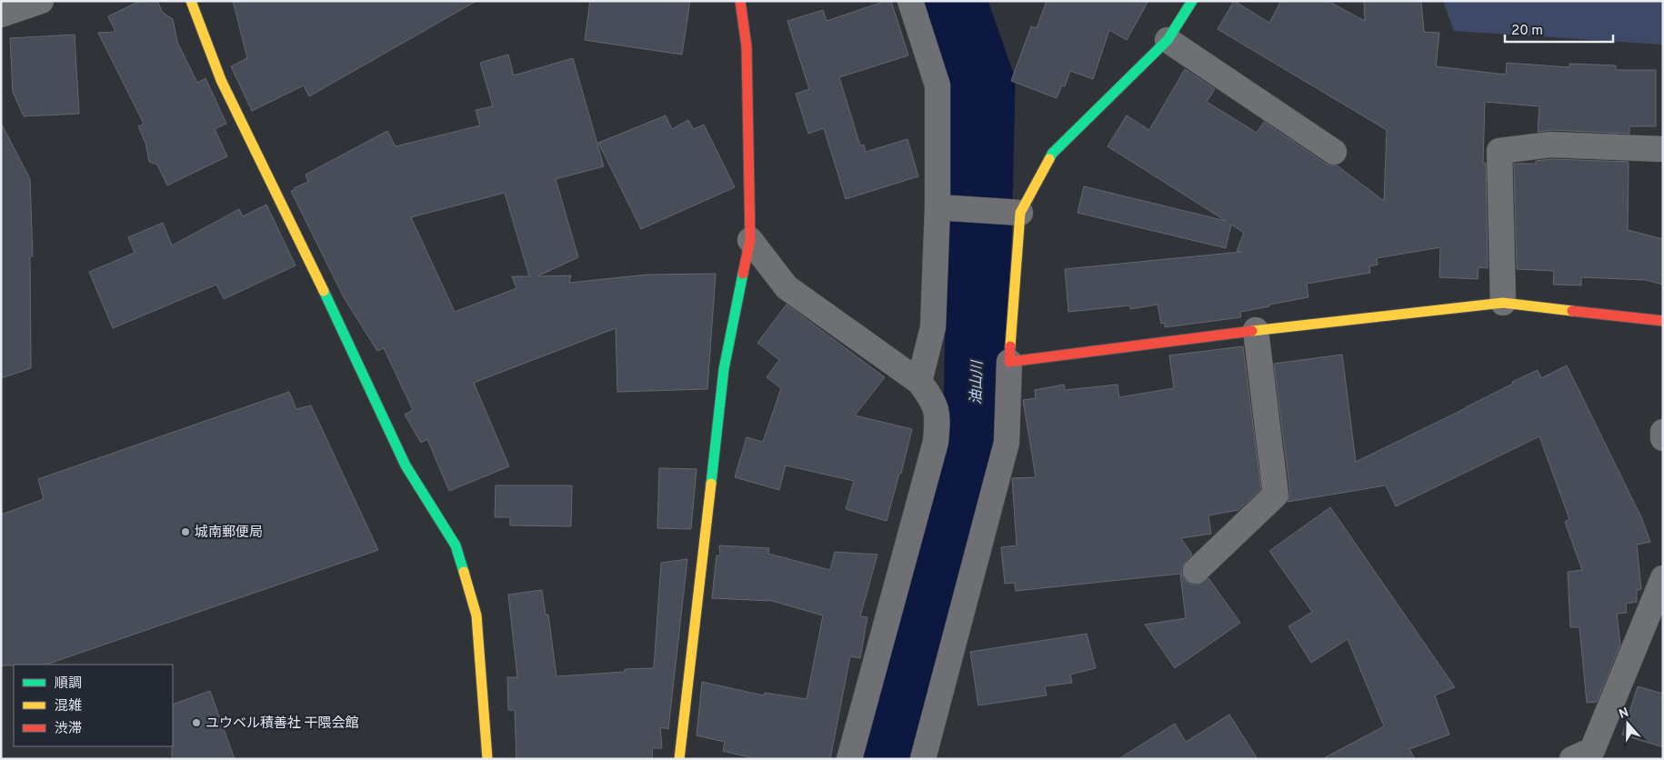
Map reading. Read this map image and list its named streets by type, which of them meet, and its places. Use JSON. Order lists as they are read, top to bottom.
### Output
{
  "water": ["油山川"],
  "places": ["城南郵便局", "ユウベル積善社 干隈会館"],
  "legend": ["順調", "混雑", "渋滞"],
  "scale_bar": "20 m",
  "north": "top"
}
